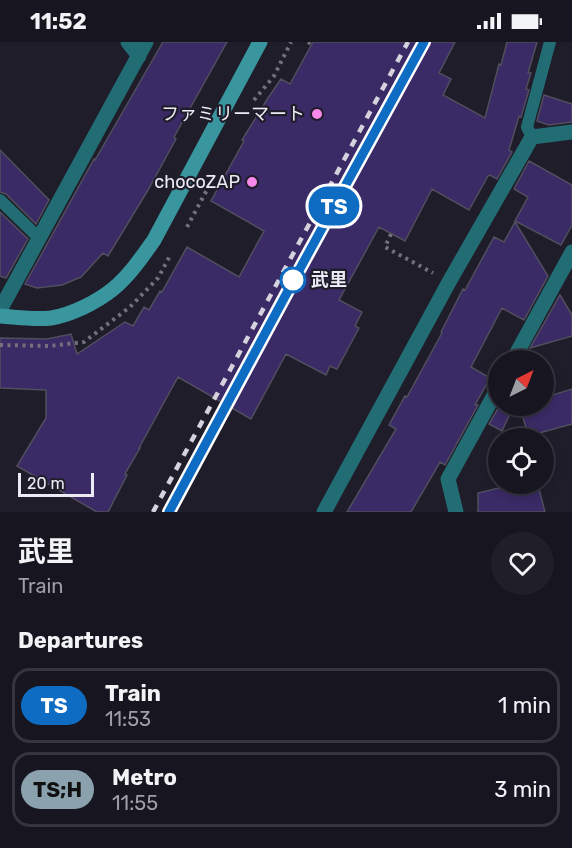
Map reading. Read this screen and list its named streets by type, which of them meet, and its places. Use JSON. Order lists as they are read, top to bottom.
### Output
{
  "places": ["ファミリーマート", "chocoZAP", "武里"],
  "scale_bar": "20 m",
  "north": "top right",
  "page": {
    "status": "11:52",
    "on_map": "TS",
    "scale": "20 m",
    "heading": [
      ["武里", "Train"],
      "Departures"
    ],
    "list": [
      {
        "mark": "TS",
        "name": "Train",
        "note": "11:53",
        "value": "1 min"
      },
      {
        "mark": "TS;H",
        "name": "Metro",
        "note": "11:55",
        "value": "3 min"
      }
    ]
  }
}
